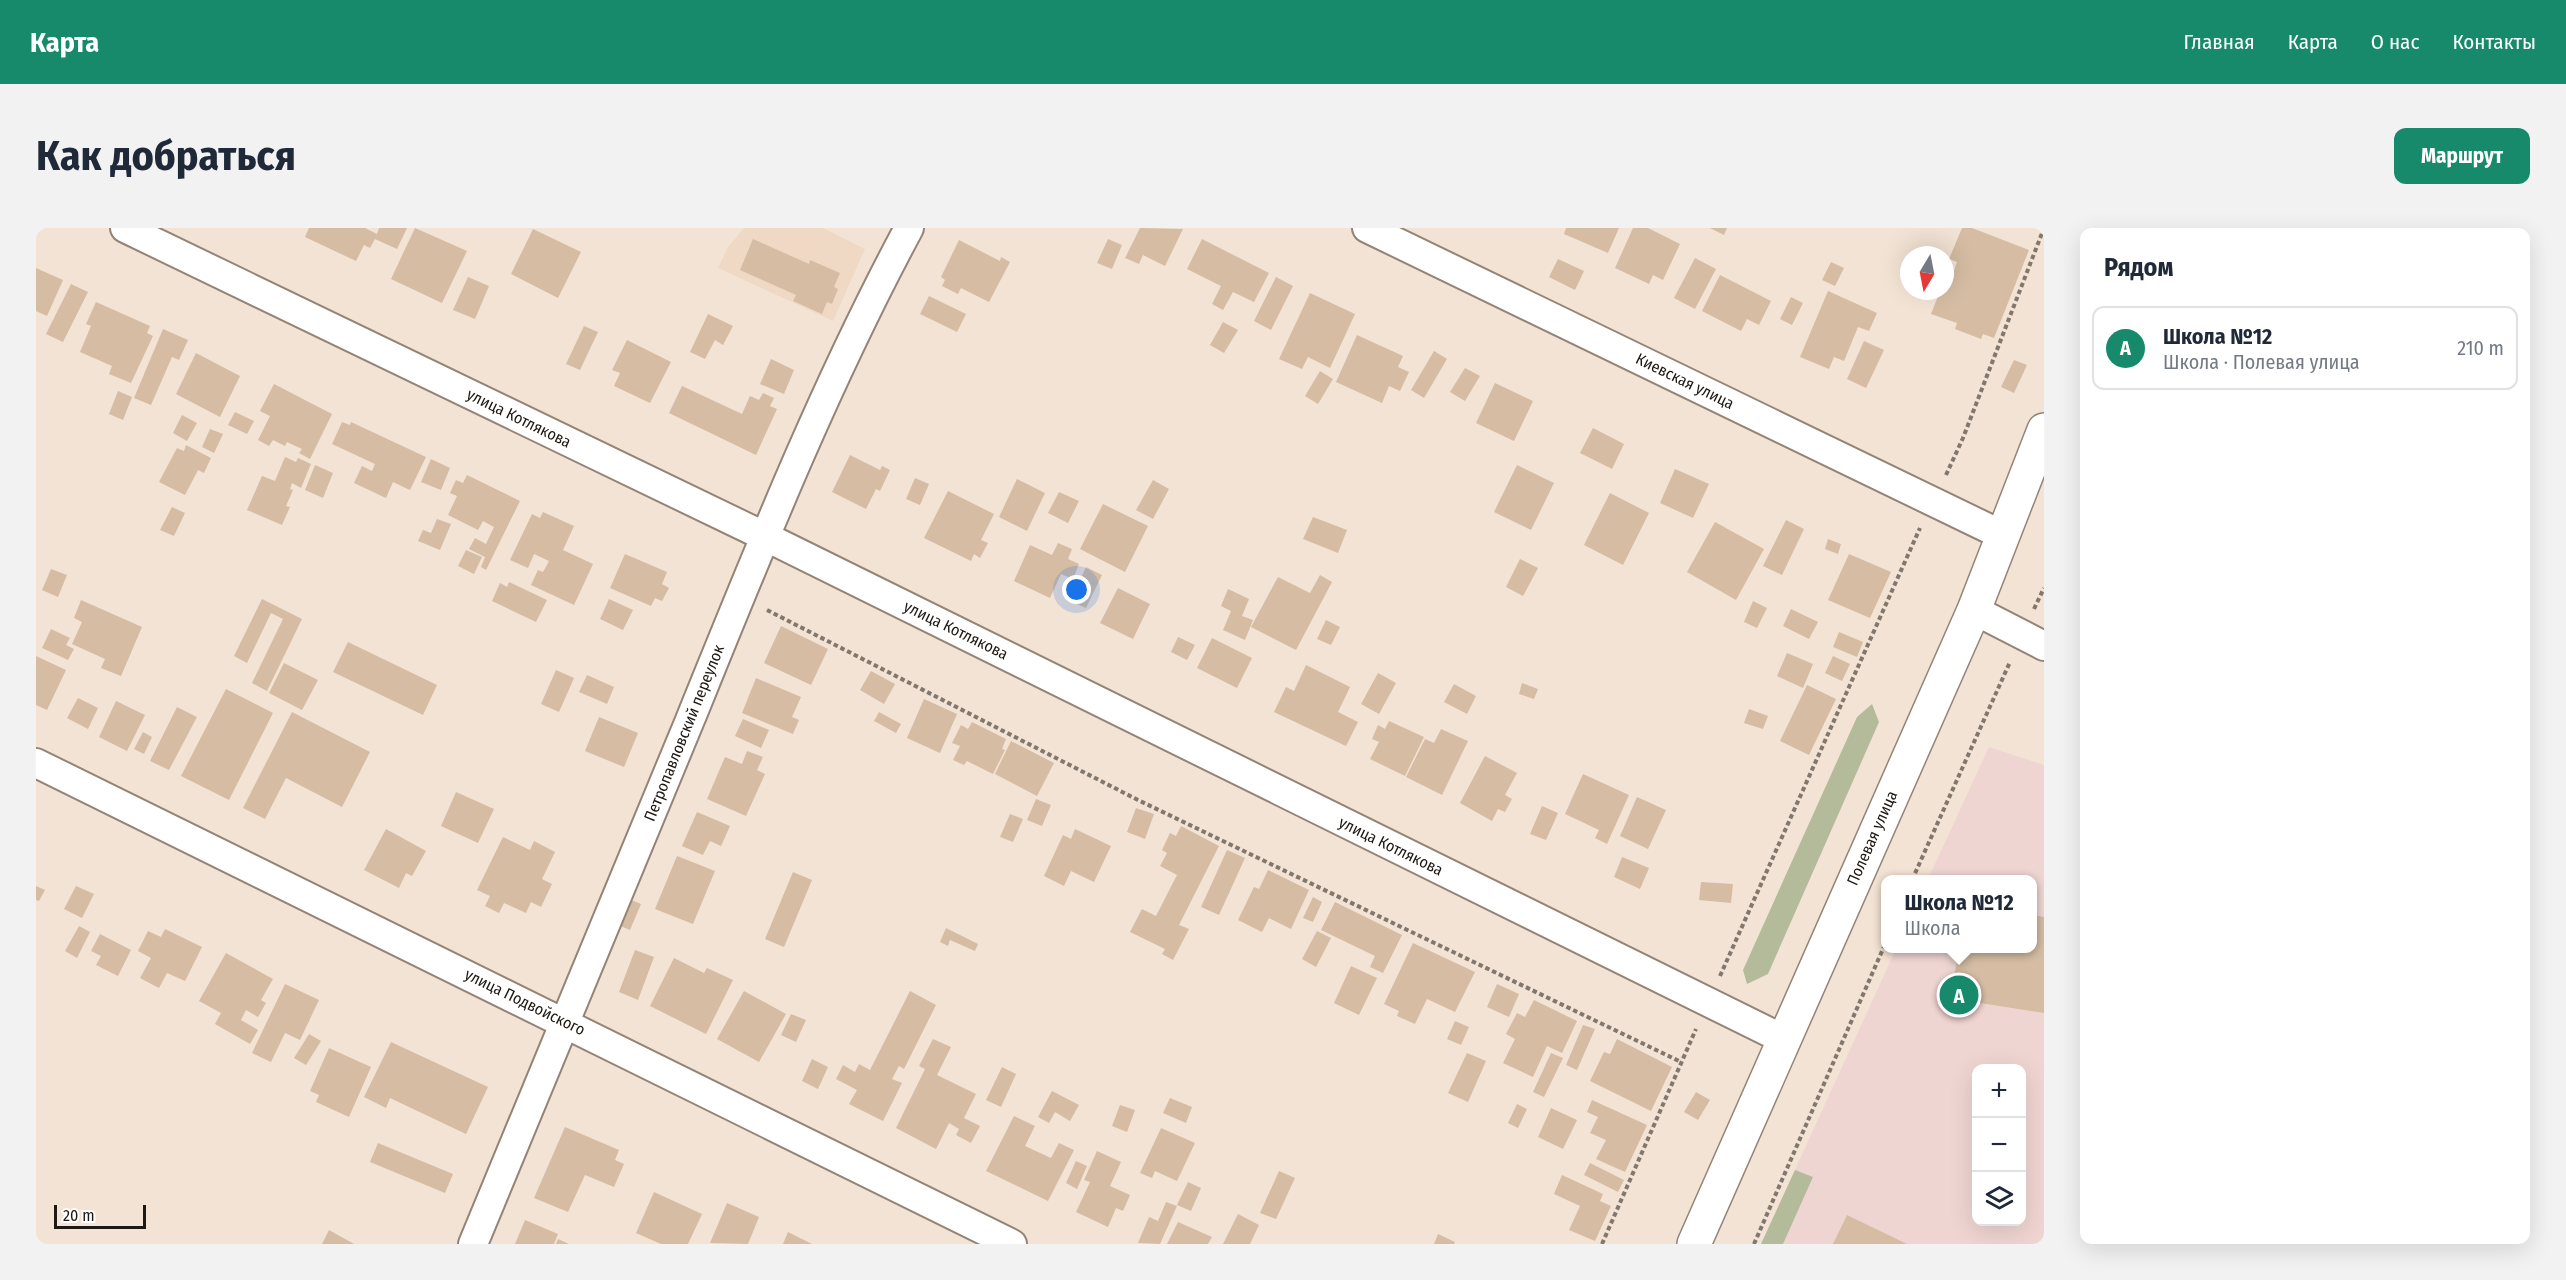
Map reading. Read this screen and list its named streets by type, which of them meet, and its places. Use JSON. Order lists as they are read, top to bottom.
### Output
{
  "streets": {
    "street": [
      "Киевская улица",
      "улица Котлякова",
      "Петропавловский переулок",
      "Полевая улица",
      "улица Подвойского"
    ]
  },
  "crossings": [
    ["Киевская улица", "Полевая улица"],
    ["улица Котлякова", "Петропавловский переулок"],
    ["улица Котлякова", "Полевая улица"],
    ["Петропавловский переулок", "улица Подвойского"]
  ],
  "scale_bar": "20 m",
  "north": "bottom",
  "page": {
    "header": "Карта",
    "nav": [
      "Главная",
      "Карта",
      "О нас",
      "Контакты"
    ],
    "buttons": "Маршрут",
    "title": "Как добраться",
    "heading": "Рядом",
    "list": [
      {
        "mark": "A",
        "name": "Школа №12",
        "note": "Школа · Полевая улица",
        "value": "210 m"
      }
    ],
    "popup": ["Школа №12", "Школа"],
    "pins": "A",
    "map_buttons": ["+", "−"],
    "scale": "20 m"
  }
}
